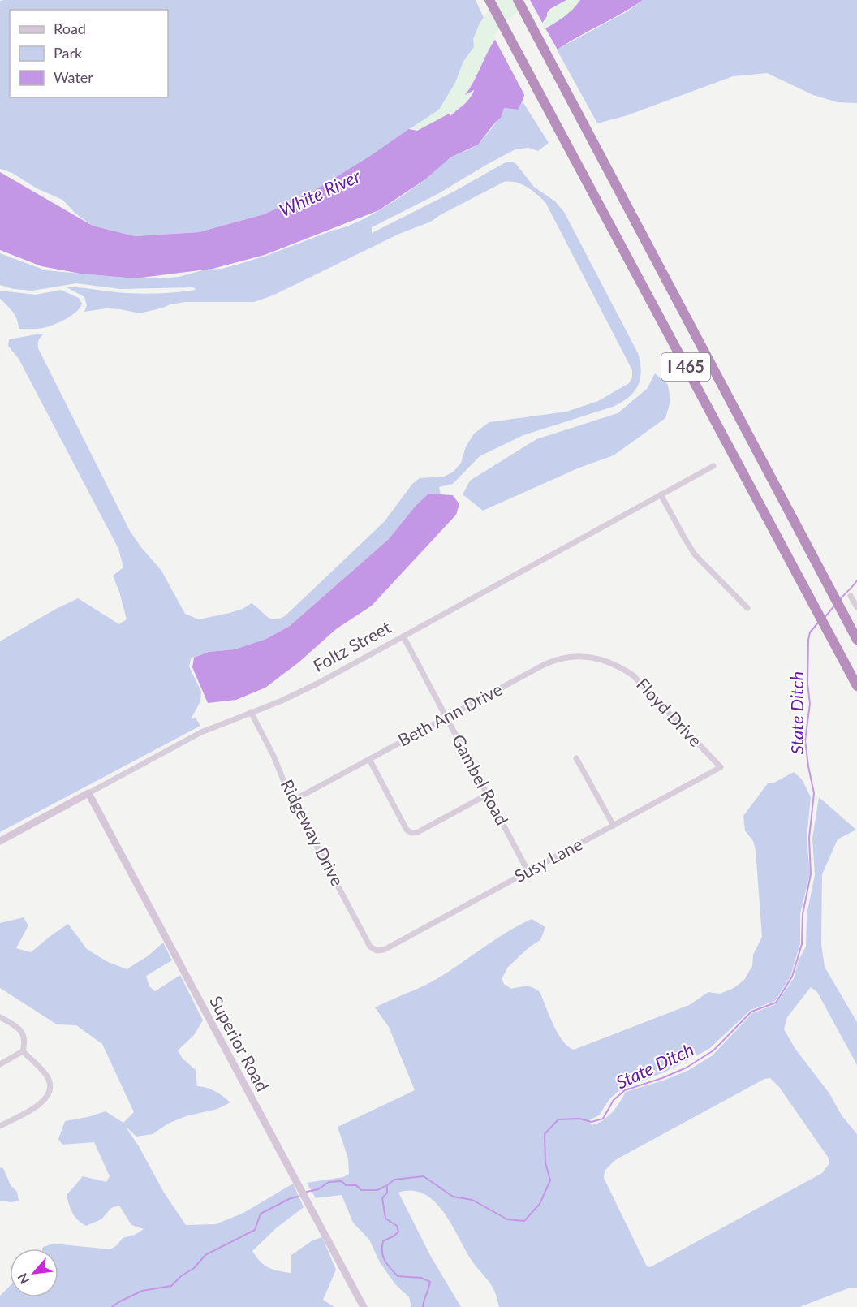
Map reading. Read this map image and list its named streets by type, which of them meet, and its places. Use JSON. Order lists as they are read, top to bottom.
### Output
{
  "streets": {
    "highway": ["I 465"],
    "street": [
      "Foltz Street",
      "Floyd Drive",
      "Beth Ann Drive",
      "Gambel Road",
      "Ridgeway Drive",
      "Susy Lane",
      "Superior Road"
    ]
  },
  "crossings": [
    ["Foltz Street", "Gambel Road"],
    ["Foltz Street", "Ridgeway Drive"],
    ["Foltz Street", "Superior Road"],
    ["Floyd Drive", "Beth Ann Drive"],
    ["Floyd Drive", "Susy Lane"],
    ["Beth Ann Drive", "Gambel Road"],
    ["Beth Ann Drive", "Ridgeway Drive"],
    ["Gambel Road", "Susy Lane"],
    ["Ridgeway Drive", "Susy Lane"]
  ],
  "water": ["White River", "State Ditch"],
  "legend": ["Road", "Park", "Water"],
  "north": "bottom left"
}
